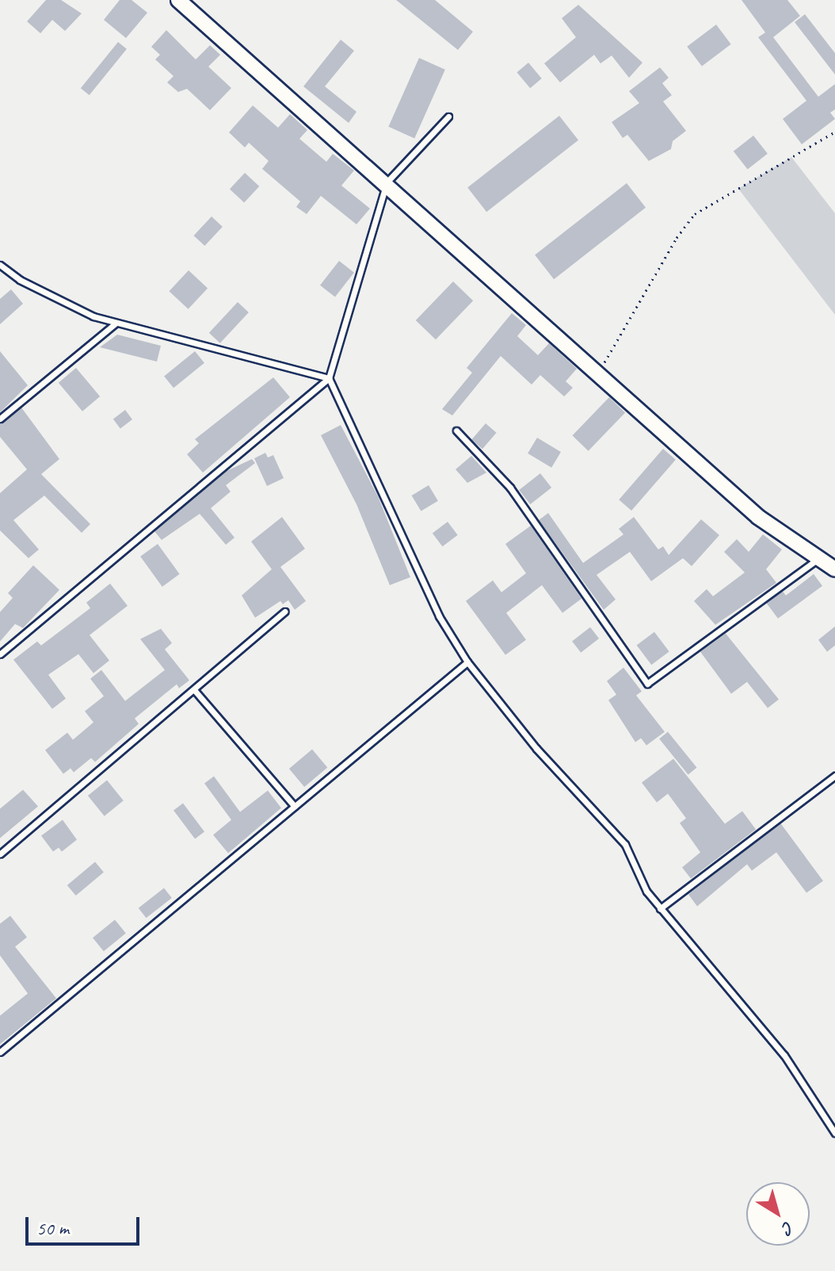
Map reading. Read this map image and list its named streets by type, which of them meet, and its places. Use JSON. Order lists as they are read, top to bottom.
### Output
{
  "scale_bar": "50 m",
  "north": "bottom right"
}
